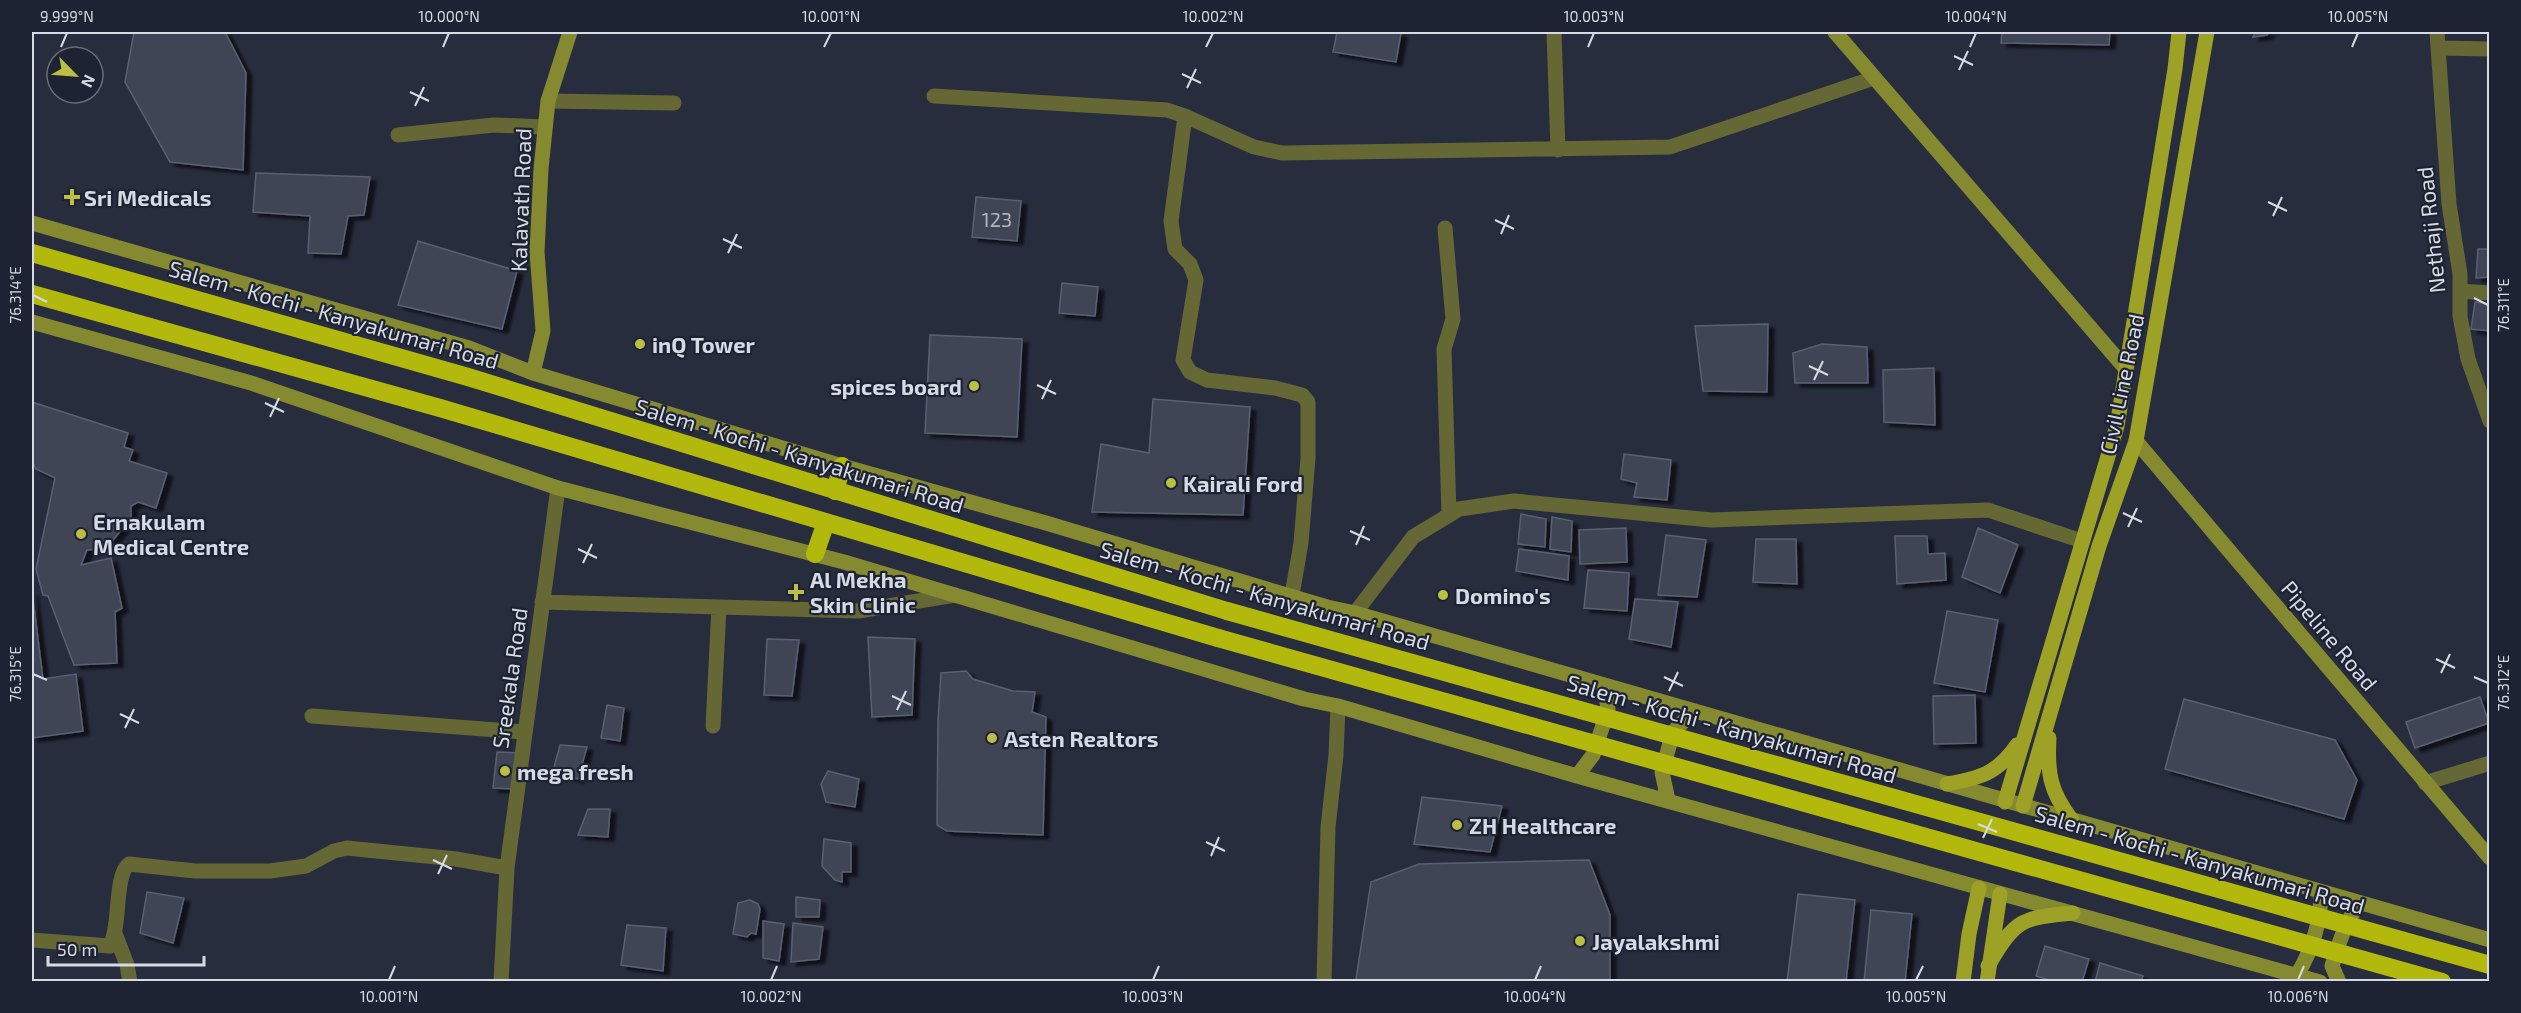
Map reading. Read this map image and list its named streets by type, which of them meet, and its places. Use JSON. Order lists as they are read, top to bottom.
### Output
{
  "streets": {
    "highway": ["Salem - Kochi - Kanyakumari Road"],
    "main road": ["Civil Line Road"],
    "street": [
      "Kalavath Road",
      "Nethaji Road",
      "Pipeline Road",
      "Sreekala Road"
    ]
  },
  "crossings": [
    ["Kalavath Road", "Salem - Kochi - Kanyakumari Road"],
    ["Salem - Kochi - Kanyakumari Road", "Civil Line Road"],
    ["Civil Line Road", "Pipeline Road"]
  ],
  "places": {
    "health": ["Sri Medicals", "Al Mekha Skin Clinic"],
    "other": [
      "inQ Tower",
      "spices board",
      "Kairali Ford",
      "Ernakulam Medical Centre",
      "Domino's",
      "Asten Realtors",
      "mega fresh",
      "ZH Healthcare",
      "Jayalakshmi"
    ]
  },
  "house_numbers": ["123"],
  "scale_bar": "50 m",
  "north": "bottom right",
  "coordinates": [
    "9.999°N",
    "10.000°N",
    "10.001°N",
    "10.002°N",
    "10.003°N",
    "10.004°N",
    "10.005°N",
    "76.314°E",
    "76.311°E",
    "76.315°E",
    "76.312°E",
    "10.006°N"
  ]
}
